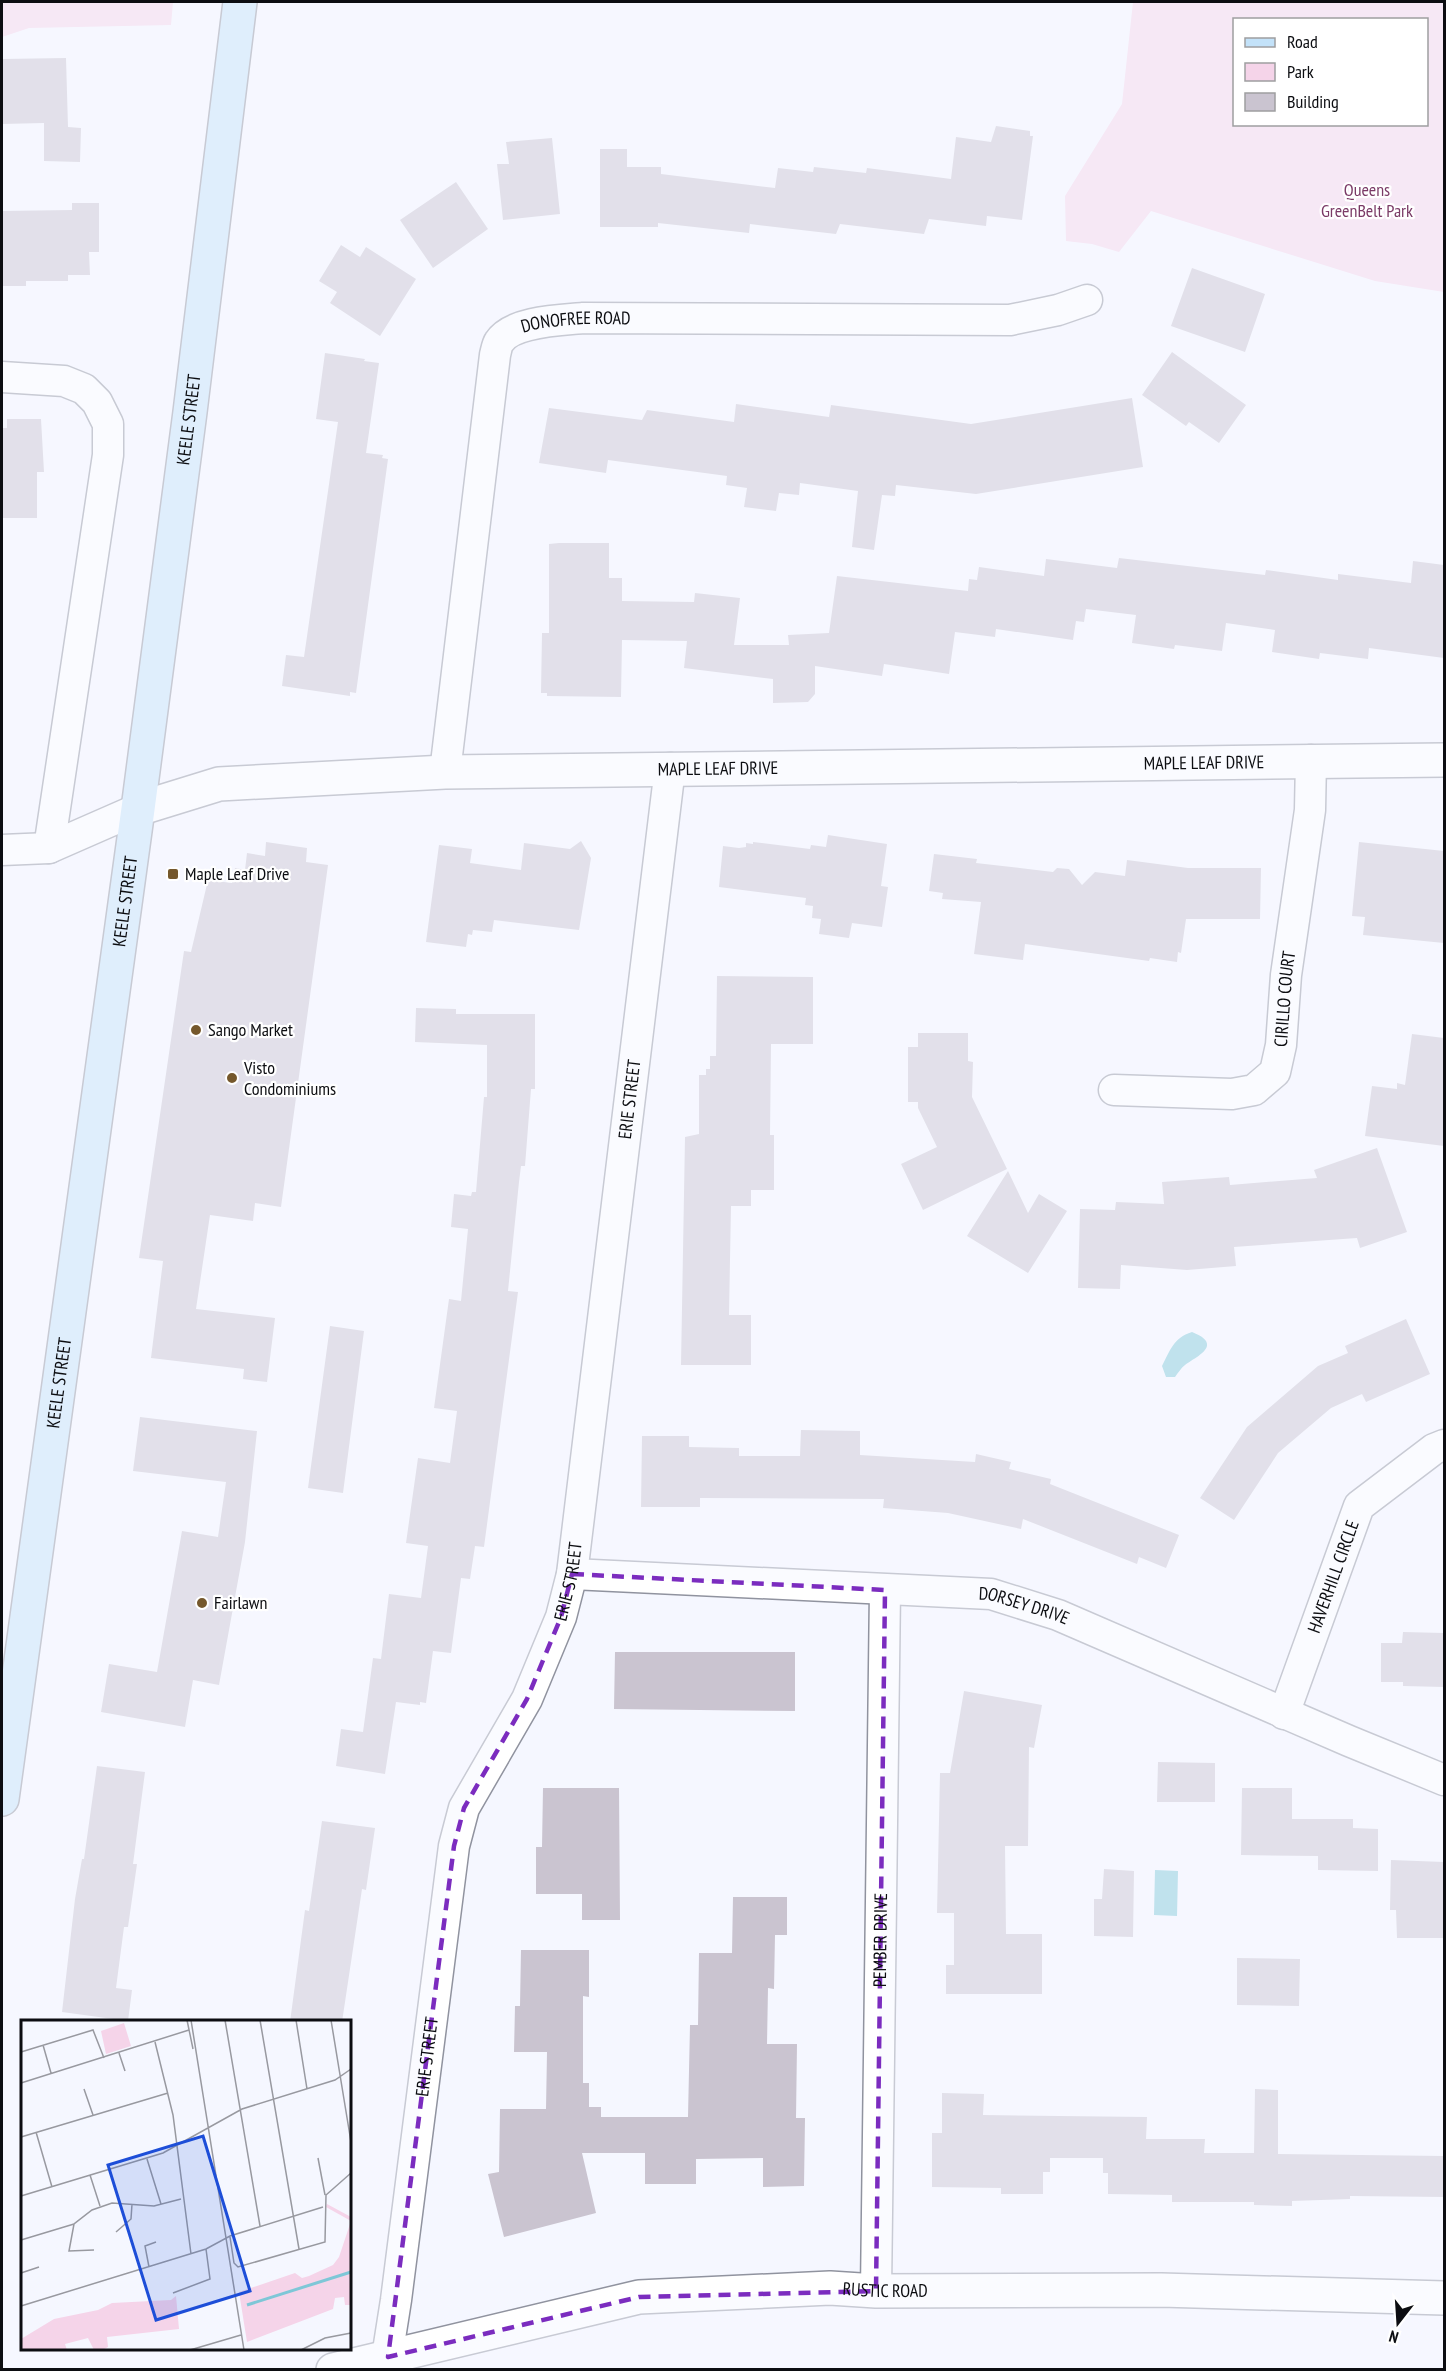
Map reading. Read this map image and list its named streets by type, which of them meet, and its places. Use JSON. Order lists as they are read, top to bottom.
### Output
{
  "streets": {
    "main road": ["KEELE STREET"],
    "street": [
      "DONOFREE ROAD",
      "MAPLE LEAF DRIVE",
      "CIRILLO COURT",
      "ERIE STREET",
      "HAVERHILL CIRCLE",
      "DORSEY DRIVE",
      "PEMBER DRIVE",
      "RUSTIC ROAD"
    ]
  },
  "crossings": [
    ["DONOFREE ROAD", "MAPLE LEAF DRIVE"],
    ["KEELE STREET", "MAPLE LEAF DRIVE"],
    ["MAPLE LEAF DRIVE", "CIRILLO COURT"],
    ["MAPLE LEAF DRIVE", "ERIE STREET"],
    ["ERIE STREET", "DORSEY DRIVE"],
    ["ERIE STREET", "RUSTIC ROAD"],
    ["HAVERHILL CIRCLE", "DORSEY DRIVE"],
    ["DORSEY DRIVE", "PEMBER DRIVE"],
    ["PEMBER DRIVE", "RUSTIC ROAD"]
  ],
  "parks": ["Queens GreenBelt Park"],
  "places": {
    "transit": ["Maple Leaf Drive"],
    "other": ["Sango Market", "Visto Condominiums", "Fairlawn"]
  },
  "legend": ["Road", "Park", "Building"],
  "north": "bottom"
}
